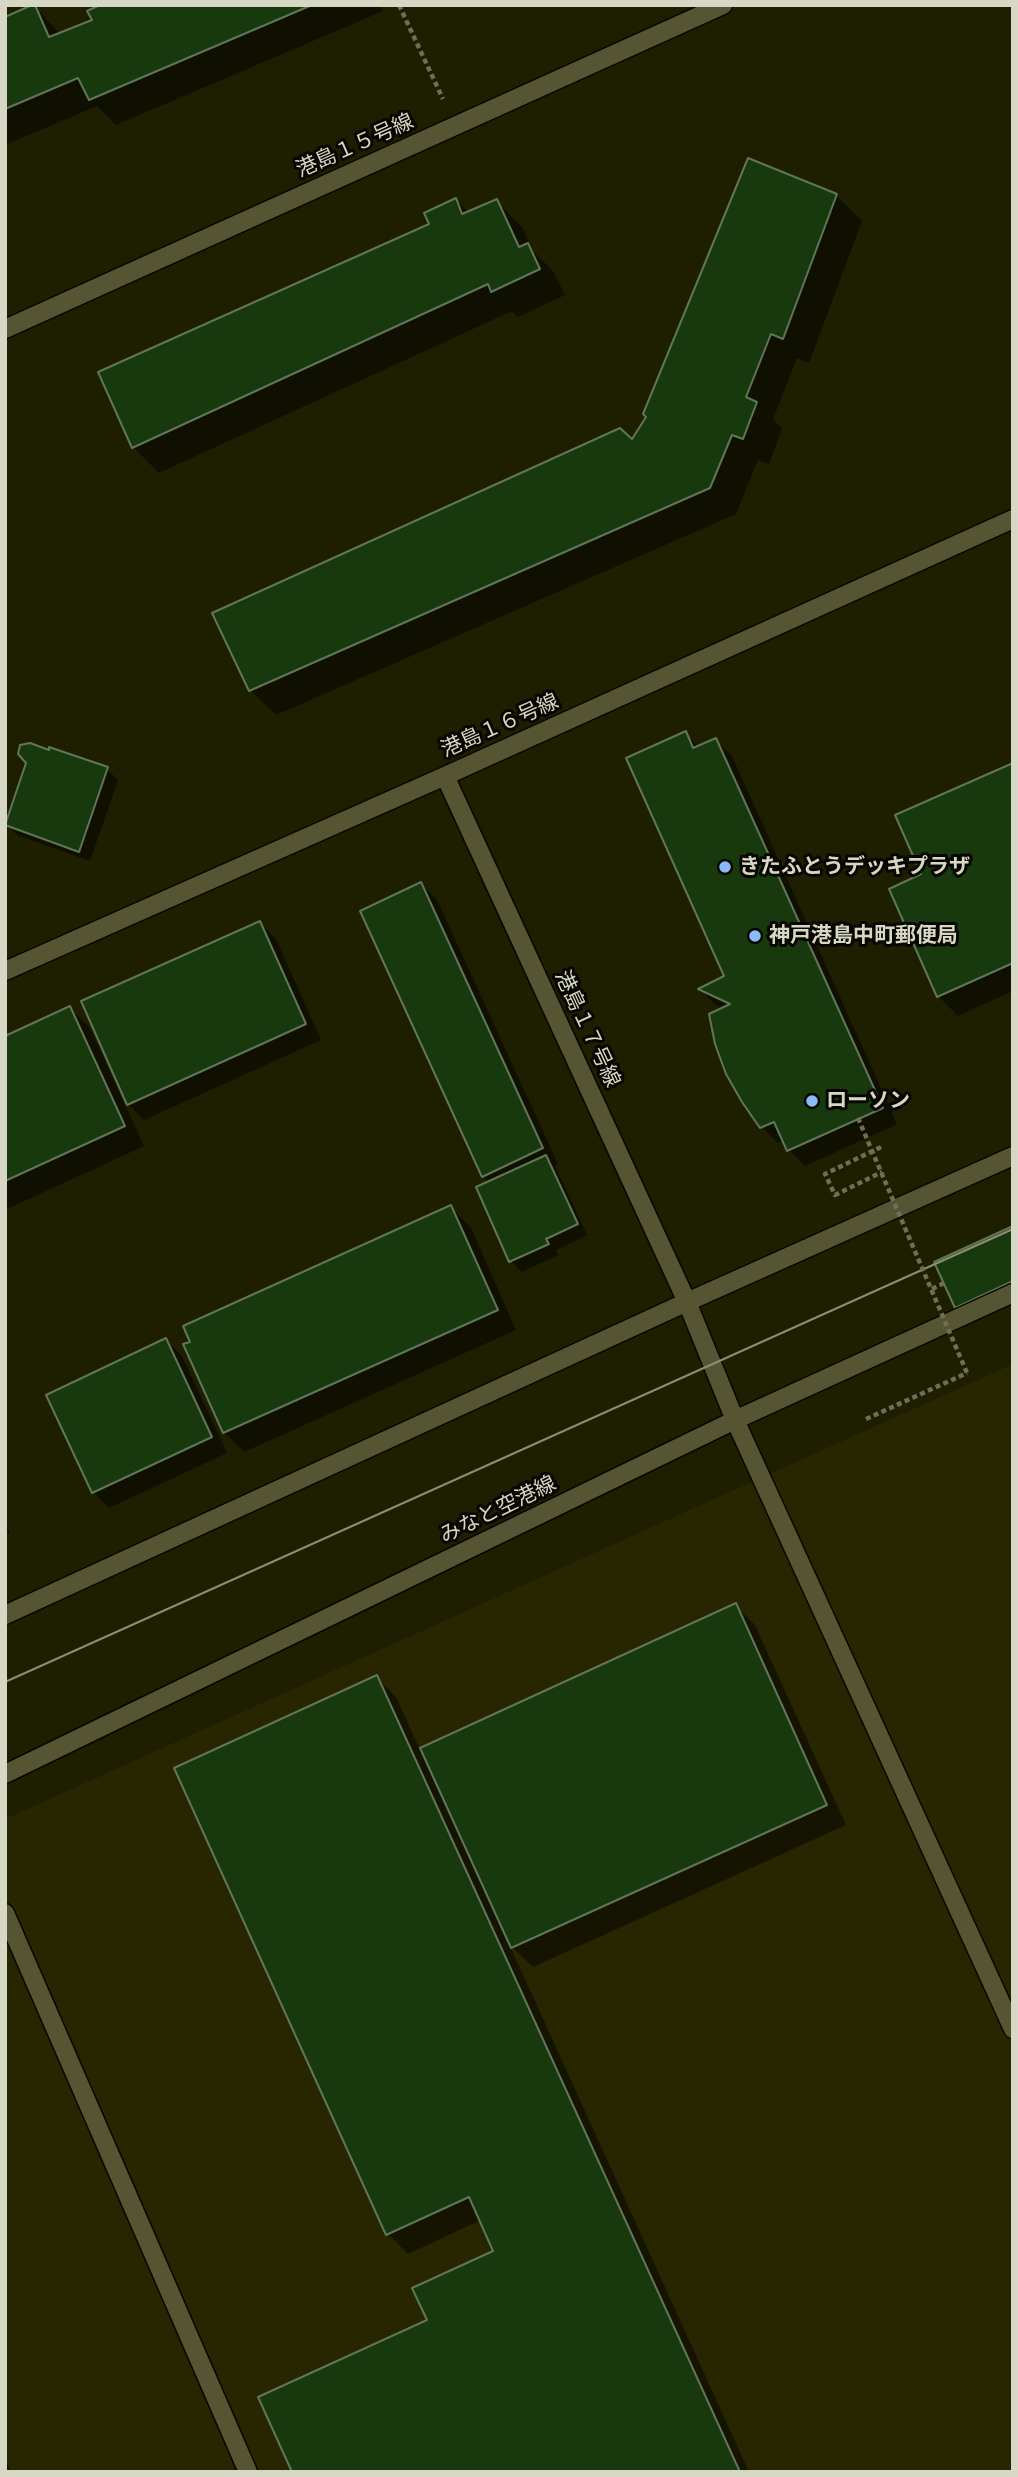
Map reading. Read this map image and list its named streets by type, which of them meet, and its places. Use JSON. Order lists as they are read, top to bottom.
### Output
{
  "streets": {
    "street": [
      "港島１５号線",
      "港島１６号線",
      "港島１７号線",
      "みなと空港線"
    ]
  },
  "crossings": [
    ["港島１６号線", "港島１７号線"],
    ["港島１７号線", "みなと空港線"]
  ],
  "places": ["きたふとうデッキプラザ", "神戸港島中町郵便局", "ローソン"]
}
